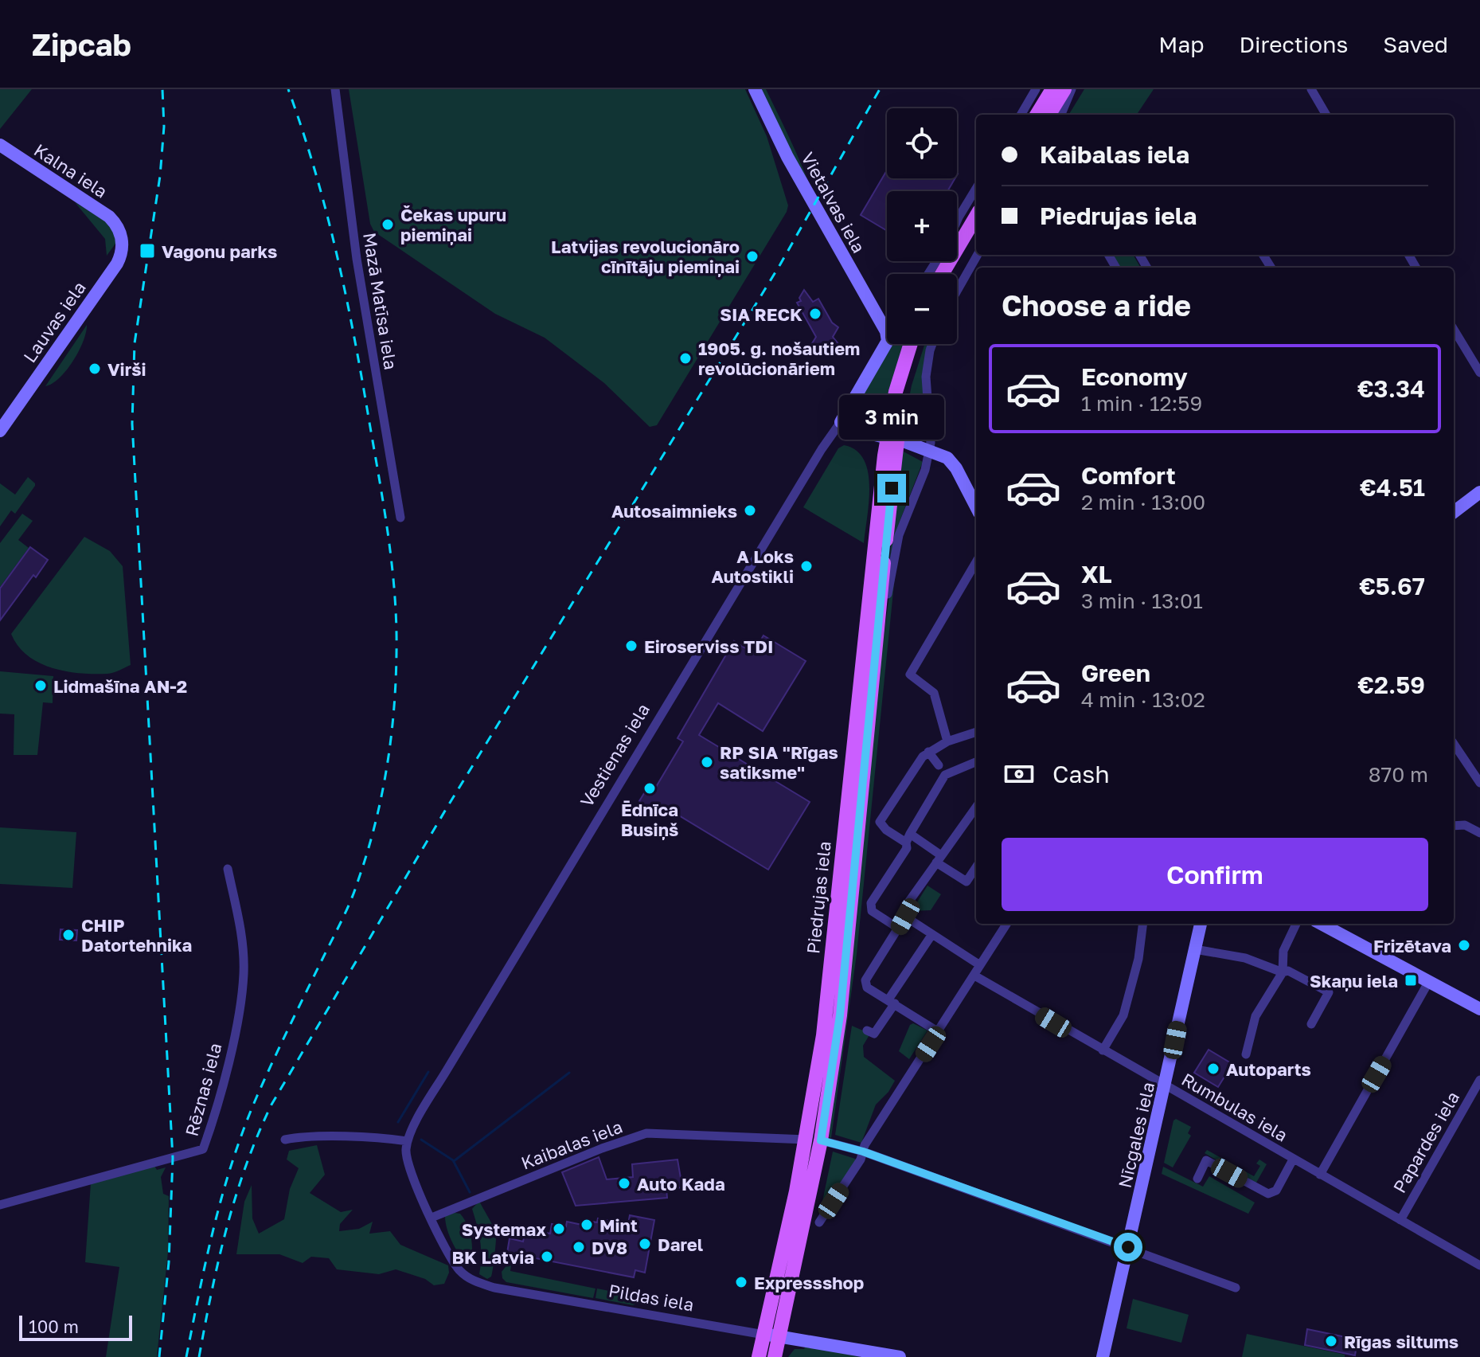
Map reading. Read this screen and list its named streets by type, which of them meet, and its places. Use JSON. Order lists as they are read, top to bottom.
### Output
{
  "streets": {
    "main road": ["Piedrujas iela"],
    "street": [
      "Kalna iela",
      "Vietalvas iela",
      "Mazā Matīsa iela",
      "Lauvas iela",
      "Vestienas iela",
      "Rēznas iela",
      "Rumbulas iela",
      "Nīcgales iela",
      "Papardes iela",
      "Kaibalas iela",
      "Pildas iela"
    ]
  },
  "crossings": [
    ["Kalna iela", "Lauvas iela"],
    ["Vietalvas iela", "Vestienas iela"],
    ["Piedrujas iela", "Kaibalas iela"],
    ["Piedrujas iela", "Pildas iela"],
    ["Rumbulas iela", "Nīcgales iela"],
    ["Rumbulas iela", "Papardes iela"],
    ["Nīcgales iela", "Kaibalas iela"],
    ["Kaibalas iela", "Pildas iela"]
  ],
  "places": {
    "other": [
      "Čekas upuru piemiņai",
      "Latvijas revolucionāro cīnītāju piemiņai",
      "SIA RECK",
      "1905. g. nošautiem revolūcionāriem",
      "Virši",
      "Autosaimnieks",
      "A Loks Autostikli",
      "Eiroserviss TDI",
      "Lidmašīna AN-2",
      "RP SIA \"Rīgas satiksme\"",
      "Ēdnīca Busiņš",
      "CHIP Datortehnika",
      "Frizētava",
      "Autoparts",
      "Auto Kada",
      "Mint",
      "Systemax",
      "Darel",
      "DV8",
      "BK Latvia",
      "Expressshop",
      "Rīgas siltums"
    ],
    "transit": ["Vagonu parks", "Skaņu iela"]
  },
  "scale_bar": "100 m",
  "page": {
    "header": "Zipcab",
    "nav": ["Map", "Directions", "Saved"],
    "map_buttons": ["+", "−"],
    "banner": ["Kaibalas iela", "Piedrujas iela"],
    "heading": "Choose a ride",
    "list": [
      {
        "name": "Economy",
        "note": "1 min · 12:59",
        "value": "€3.34"
      },
      {
        "name": "Comfort",
        "note": "2 min · 13:00",
        "value": "€4.51"
      },
      {
        "name": "XL",
        "note": "3 min · 13:01",
        "value": "€5.67"
      },
      {
        "name": "Green",
        "note": "4 min · 13:02",
        "value": "€2.59"
      }
    ],
    "bubble": "3 min",
    "pay": ["Cash", "870 m"],
    "buttons": "Confirm",
    "scale": "100 m"
  }
}
